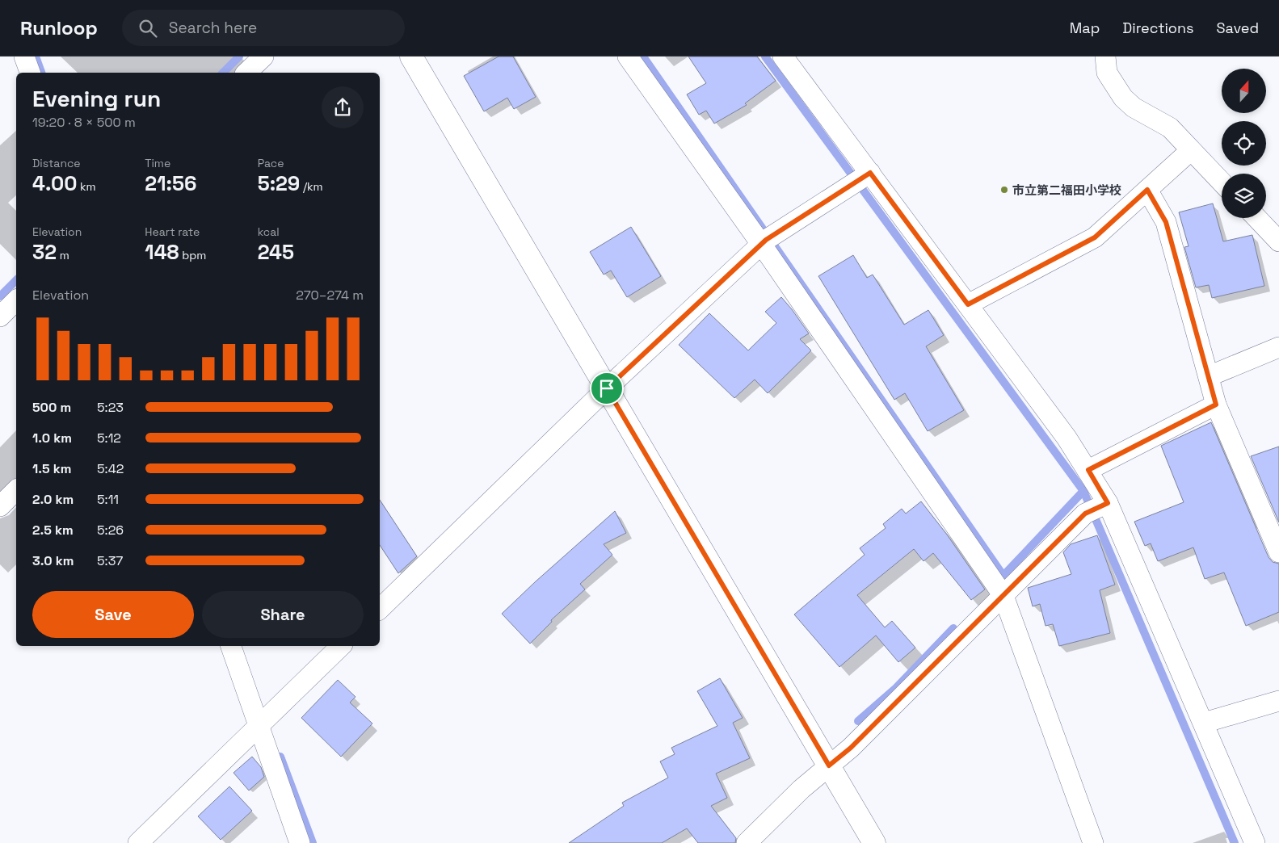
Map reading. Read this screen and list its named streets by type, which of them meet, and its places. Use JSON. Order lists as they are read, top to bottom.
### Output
{
  "places": ["市立第二福田小学校"],
  "north": "top",
  "page": {
    "header": "Runloop",
    "search": "Search here",
    "nav": ["Map", "Directions", "Saved"],
    "heading": ["Evening run", "19:20 · 8 × 500 m"],
    "stats": [
      ["Distance", "4.00 km"],
      ["Time", "21:56"],
      ["Pace", "5:29 /km"],
      ["Elevation", "32 m"],
      ["Heart rate", "148 bpm"],
      ["kcal", "245"]
    ],
    "chart": ["Elevation", "270–274 m"],
    "list": [
      {
        "name": "500 m",
        "note": "5:23"
      },
      {
        "name": "1.0 km",
        "note": "5:12"
      },
      {
        "name": "1.5 km",
        "note": "5:42"
      },
      {
        "name": "2.0 km",
        "note": "5:11"
      },
      {
        "name": "2.5 km",
        "note": "5:26"
      },
      {
        "name": "3.0 km",
        "note": "5:37"
      }
    ],
    "buttons": ["Save", "Share"]
  }
}
